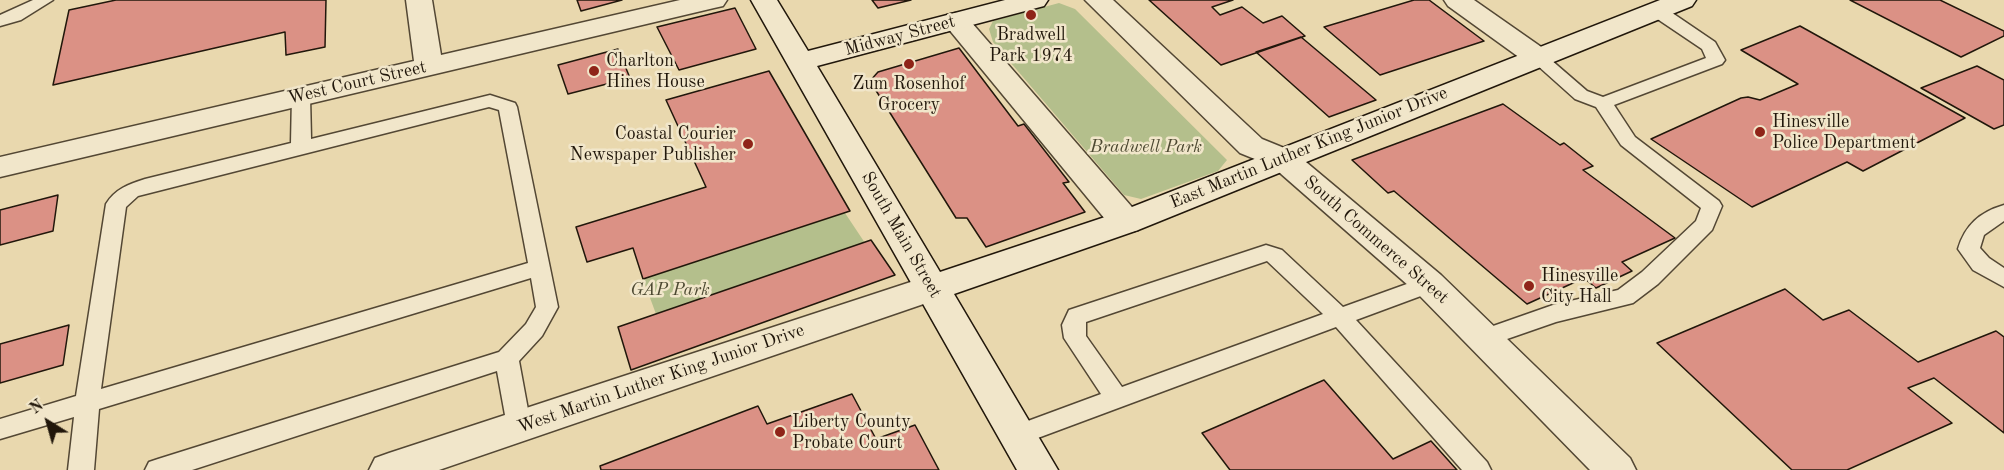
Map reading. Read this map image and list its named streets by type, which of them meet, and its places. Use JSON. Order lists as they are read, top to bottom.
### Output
{
  "streets": {
    "street": [
      "Midway Street",
      "West Court Street",
      "East Martin Luther King Junior Drive",
      "South Main Street",
      "South Commerce Street",
      "West Martin Luther King Junior Drive"
    ]
  },
  "crossings": [
    ["Midway Street", "South Main Street"],
    ["East Martin Luther King Junior Drive", "South Main Street"],
    ["East Martin Luther King Junior Drive", "South Commerce Street"],
    ["East Martin Luther King Junior Drive", "West Martin Luther King Junior Drive"],
    ["South Main Street", "West Martin Luther King Junior Drive"]
  ],
  "parks": ["Bradwell Park", "GAP Park"],
  "places": [
    "Bradwell Park 1974",
    "Zum Rosenhof Grocery",
    "Charlton Hines House",
    "Hinesville Police Department",
    "Coastal Courier Newspaper Publisher",
    "Hinesville City Hall",
    "Liberty County Probate Court"
  ],
  "north": "top left"
}
